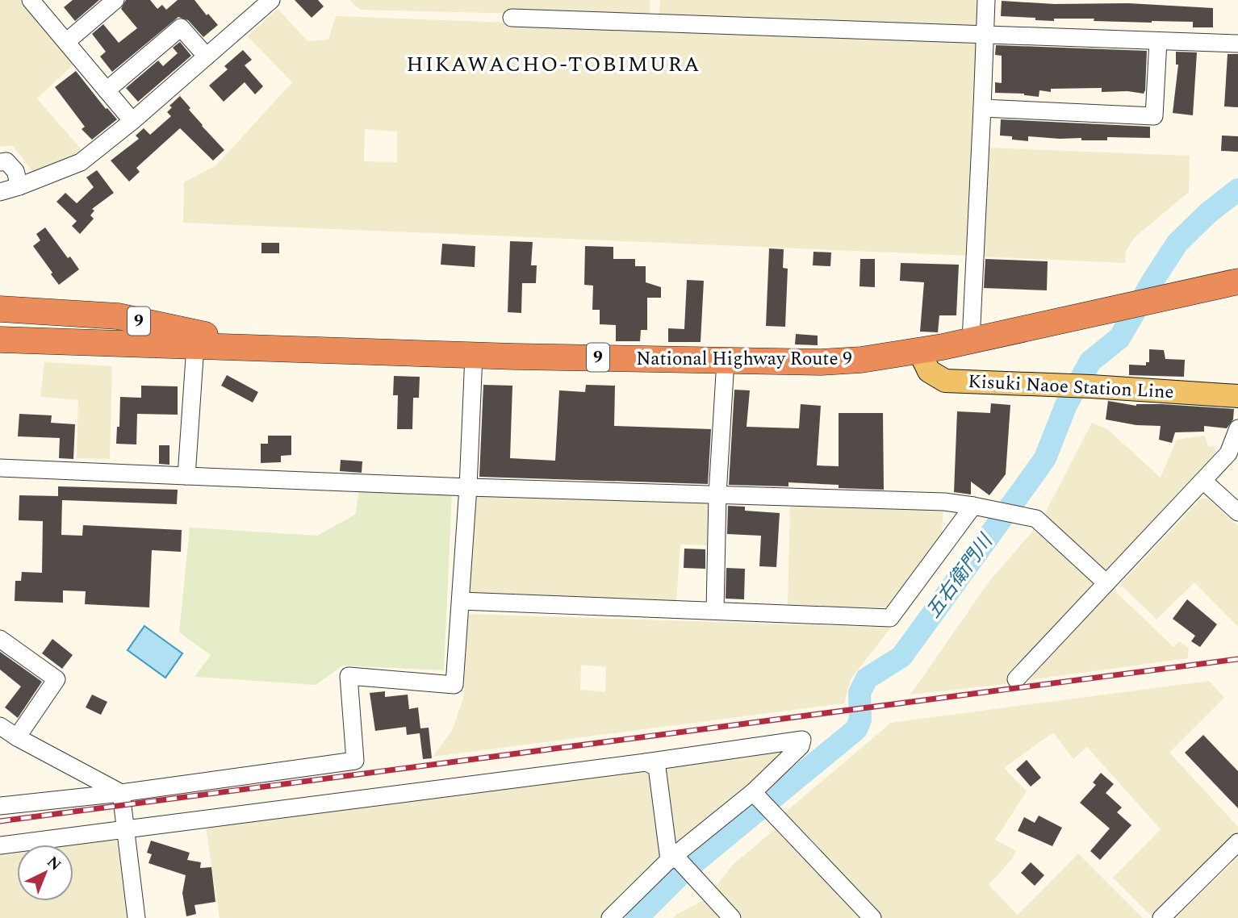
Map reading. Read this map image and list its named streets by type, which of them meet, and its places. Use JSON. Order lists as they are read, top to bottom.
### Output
{
  "streets": {
    "highway": ["9", "National Highway Route 9"],
    "main road": ["Kisuki Naoe Station Line"]
  },
  "crossings": [
    ["National Highway Route 9", "Kisuki Naoe Station Line"]
  ],
  "districts": ["HIKAWACHO-TOBIMURA"],
  "water": ["五右衛門川"],
  "north": "top right"
}
